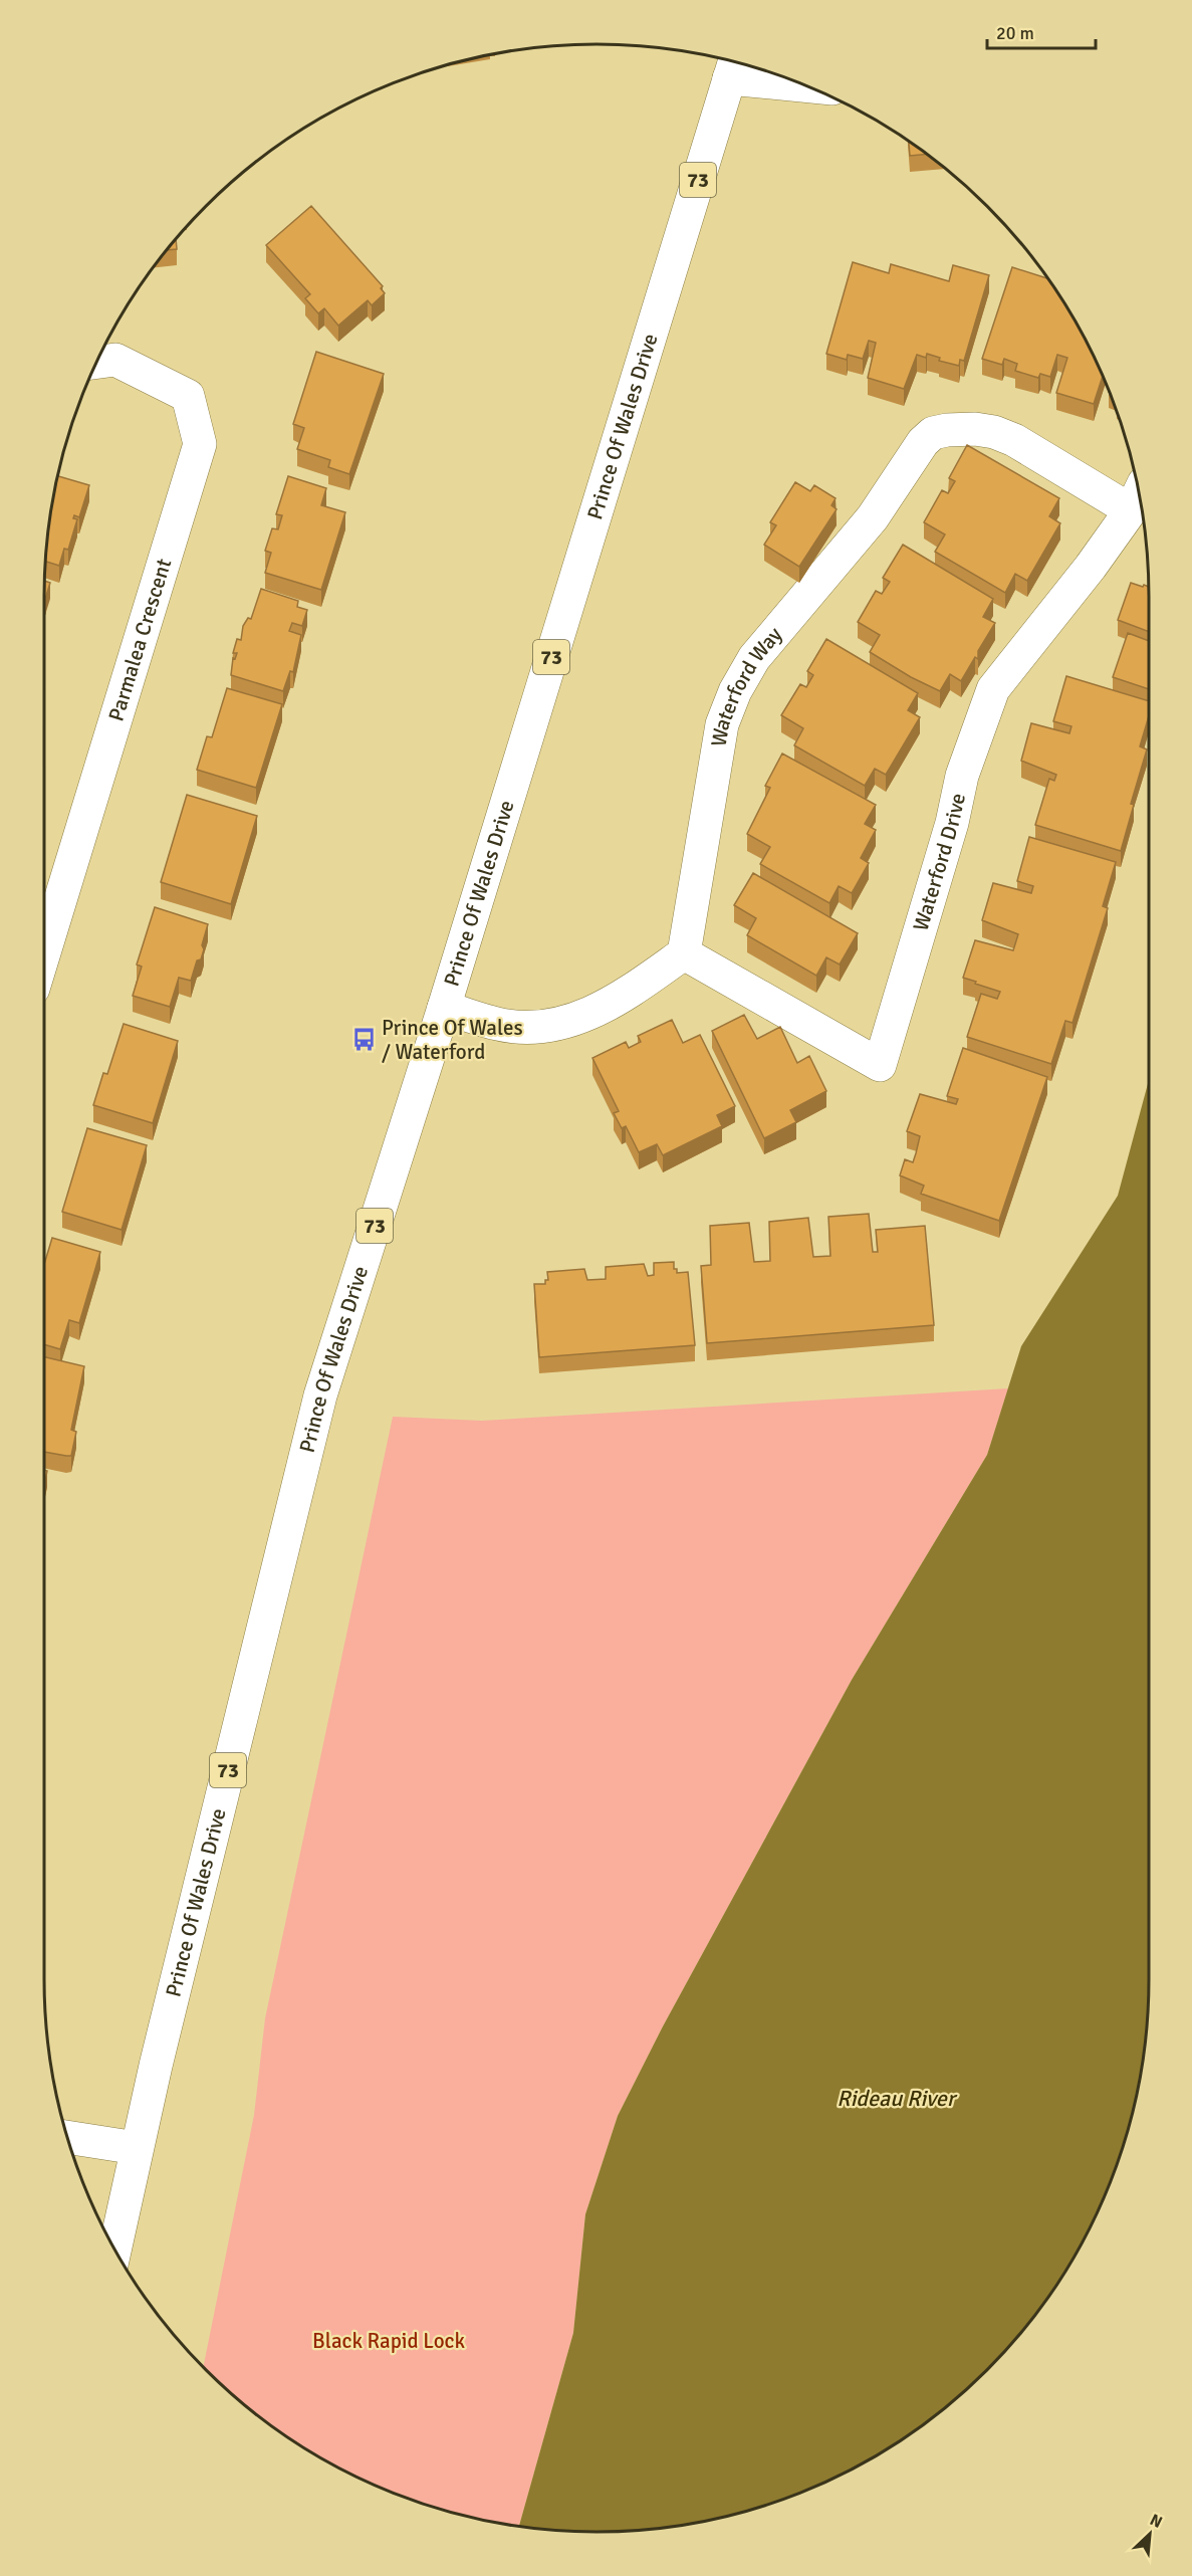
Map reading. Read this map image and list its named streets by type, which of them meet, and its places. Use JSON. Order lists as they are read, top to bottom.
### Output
{
  "streets": {
    "street": [
      "73",
      "Prince Of Wales Drive",
      "Parmalea Crescent",
      "Waterford Way",
      "Waterford Drive"
    ]
  },
  "crossings": [
    ["Waterford Way", "Waterford Drive"]
  ],
  "water": ["Rideau River"],
  "parks": ["Black Rapid Lock"],
  "places": {
    "bus stop": ["Prince Of Wales / Waterford"]
  },
  "scale_bar": "20 m",
  "north": "top right"
}
